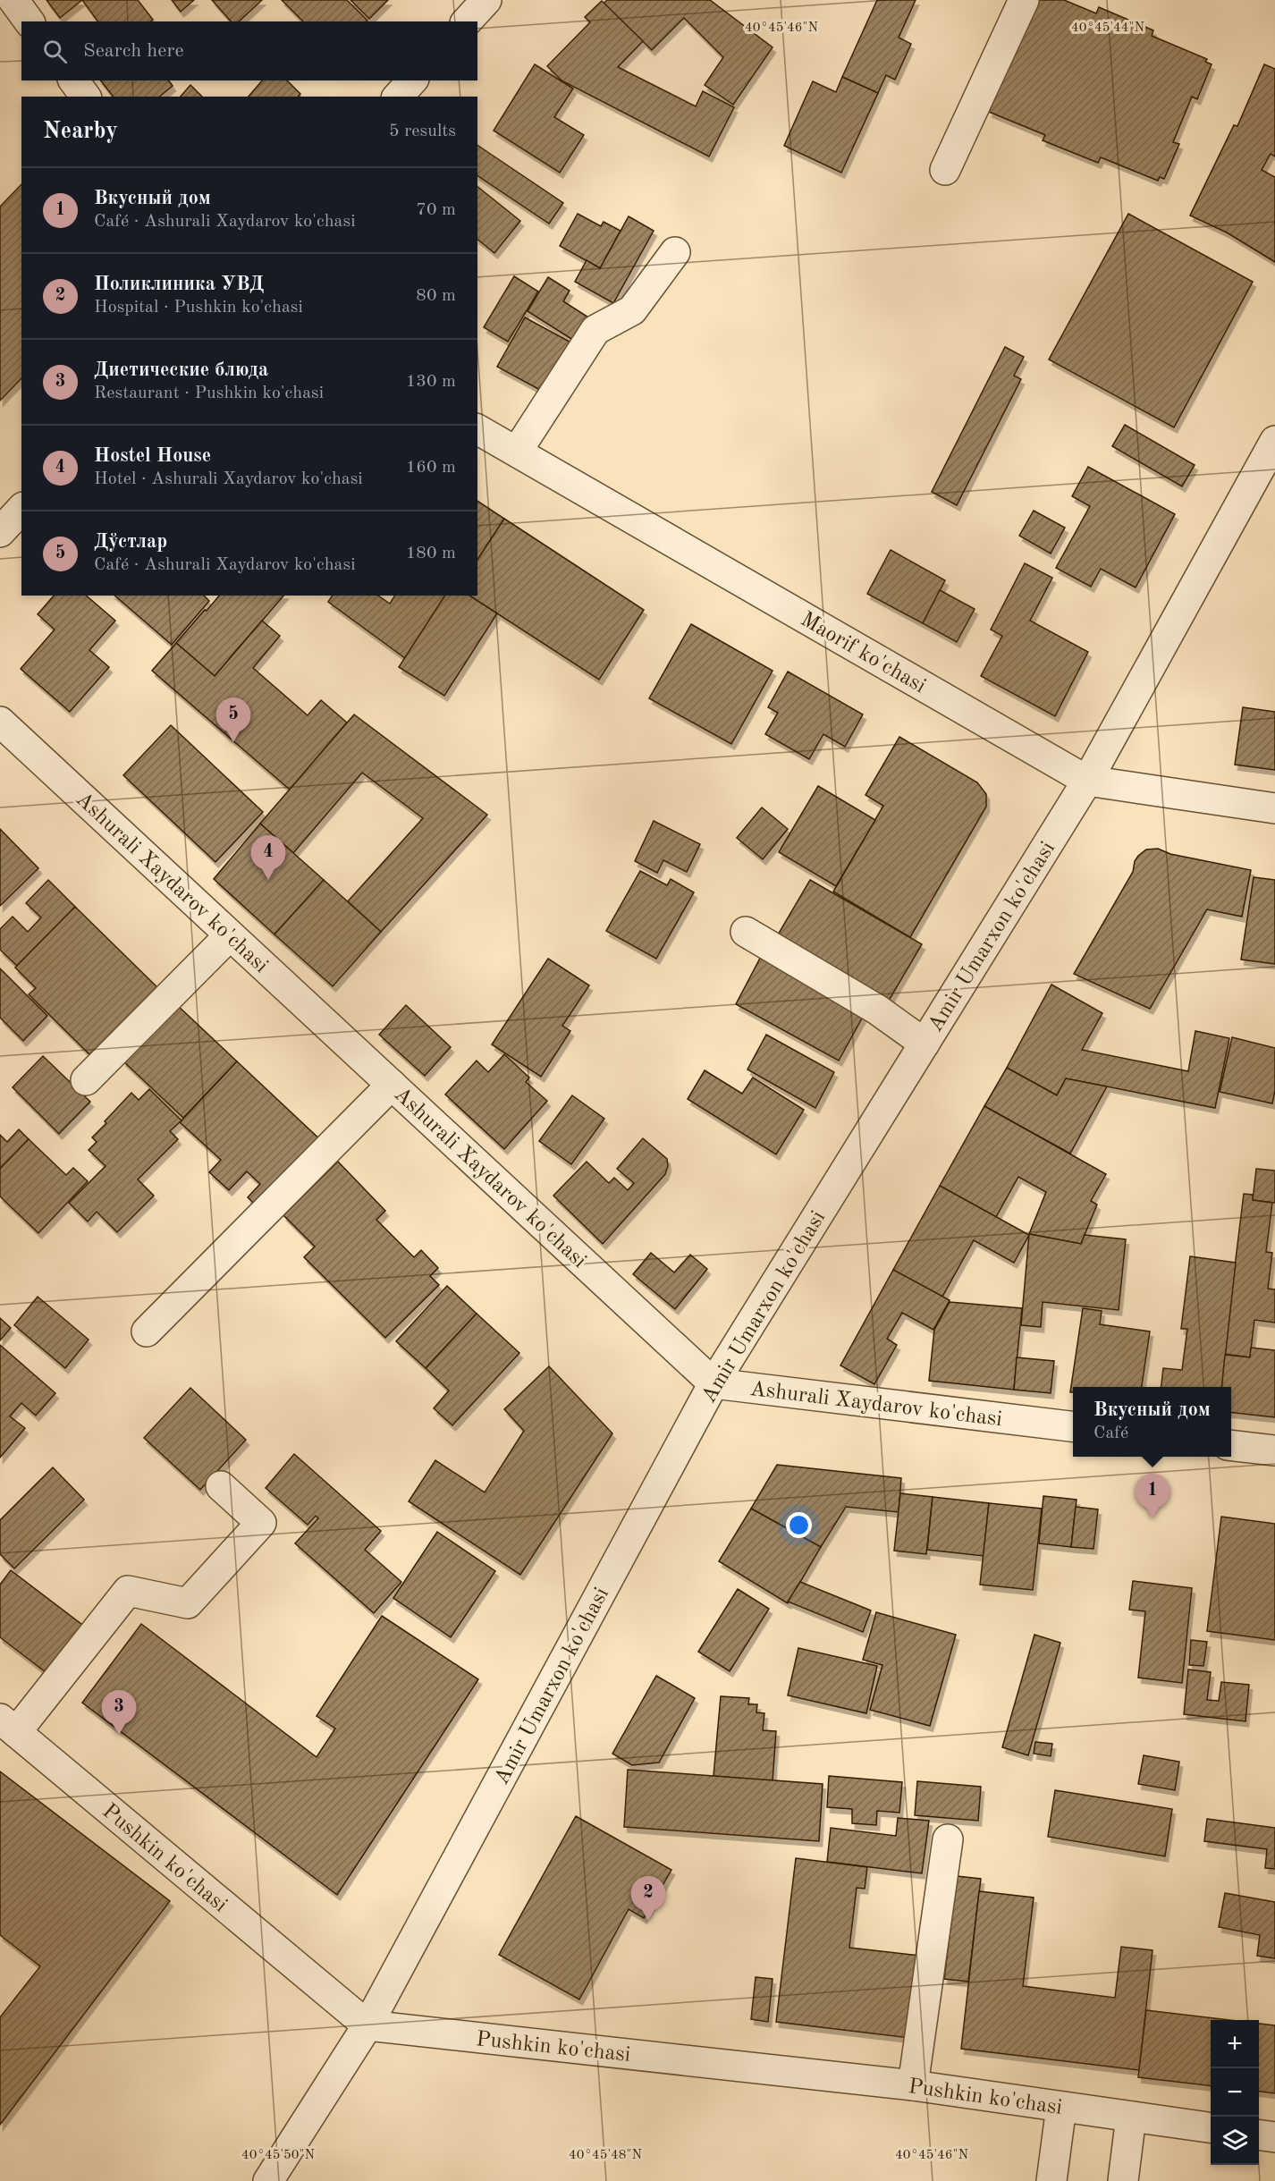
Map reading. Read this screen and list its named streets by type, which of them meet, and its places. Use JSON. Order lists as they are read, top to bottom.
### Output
{
  "streets": {
    "street": [
      "Maorif ko'chasi",
      "Ashurali Xaydarov ko'chasi",
      "Amir Umarxon ko'chasi",
      "Pushkin ko'chasi"
    ]
  },
  "crossings": [
    ["Maorif ko'chasi", "Amir Umarxon ko'chasi"],
    ["Ashurali Xaydarov ko'chasi", "Amir Umarxon ko'chasi"],
    ["Amir Umarxon ko'chasi", "Pushkin ko'chasi"]
  ],
  "page": {
    "search": "Search here",
    "heading": ["Nearby", "5 results"],
    "list": [
      {
        "mark": "1",
        "name": "Вкусный дом",
        "note": "Café · Ashurali Xaydarov ko'chasi",
        "value": "70 m"
      },
      {
        "mark": "2",
        "name": "Поликлиника УВД",
        "note": "Hospital · Pushkin ko'chasi",
        "value": "80 m"
      },
      {
        "mark": "3",
        "name": "Диетические блюда",
        "note": "Restaurant · Pushkin ko'chasi",
        "value": "130 m"
      },
      {
        "mark": "4",
        "name": "Hostel House",
        "note": "Hotel · Ashurali Xaydarov ko'chasi",
        "value": "160 m"
      },
      {
        "mark": "5",
        "name": "Дўстлар",
        "note": "Café · Ashurali Xaydarov ko'chasi",
        "value": "180 m"
      }
    ],
    "pins": [
      "5",
      "4",
      "1",
      "3",
      "2"
    ],
    "popup": ["Вкусный дом", "Café"],
    "map_buttons": ["+", "−"]
  },
  "coordinates": [
    "40°45'46\"N",
    "40°45'44\"N",
    "40°45'50\"N",
    "40°45'48\"N"
  ]
}
